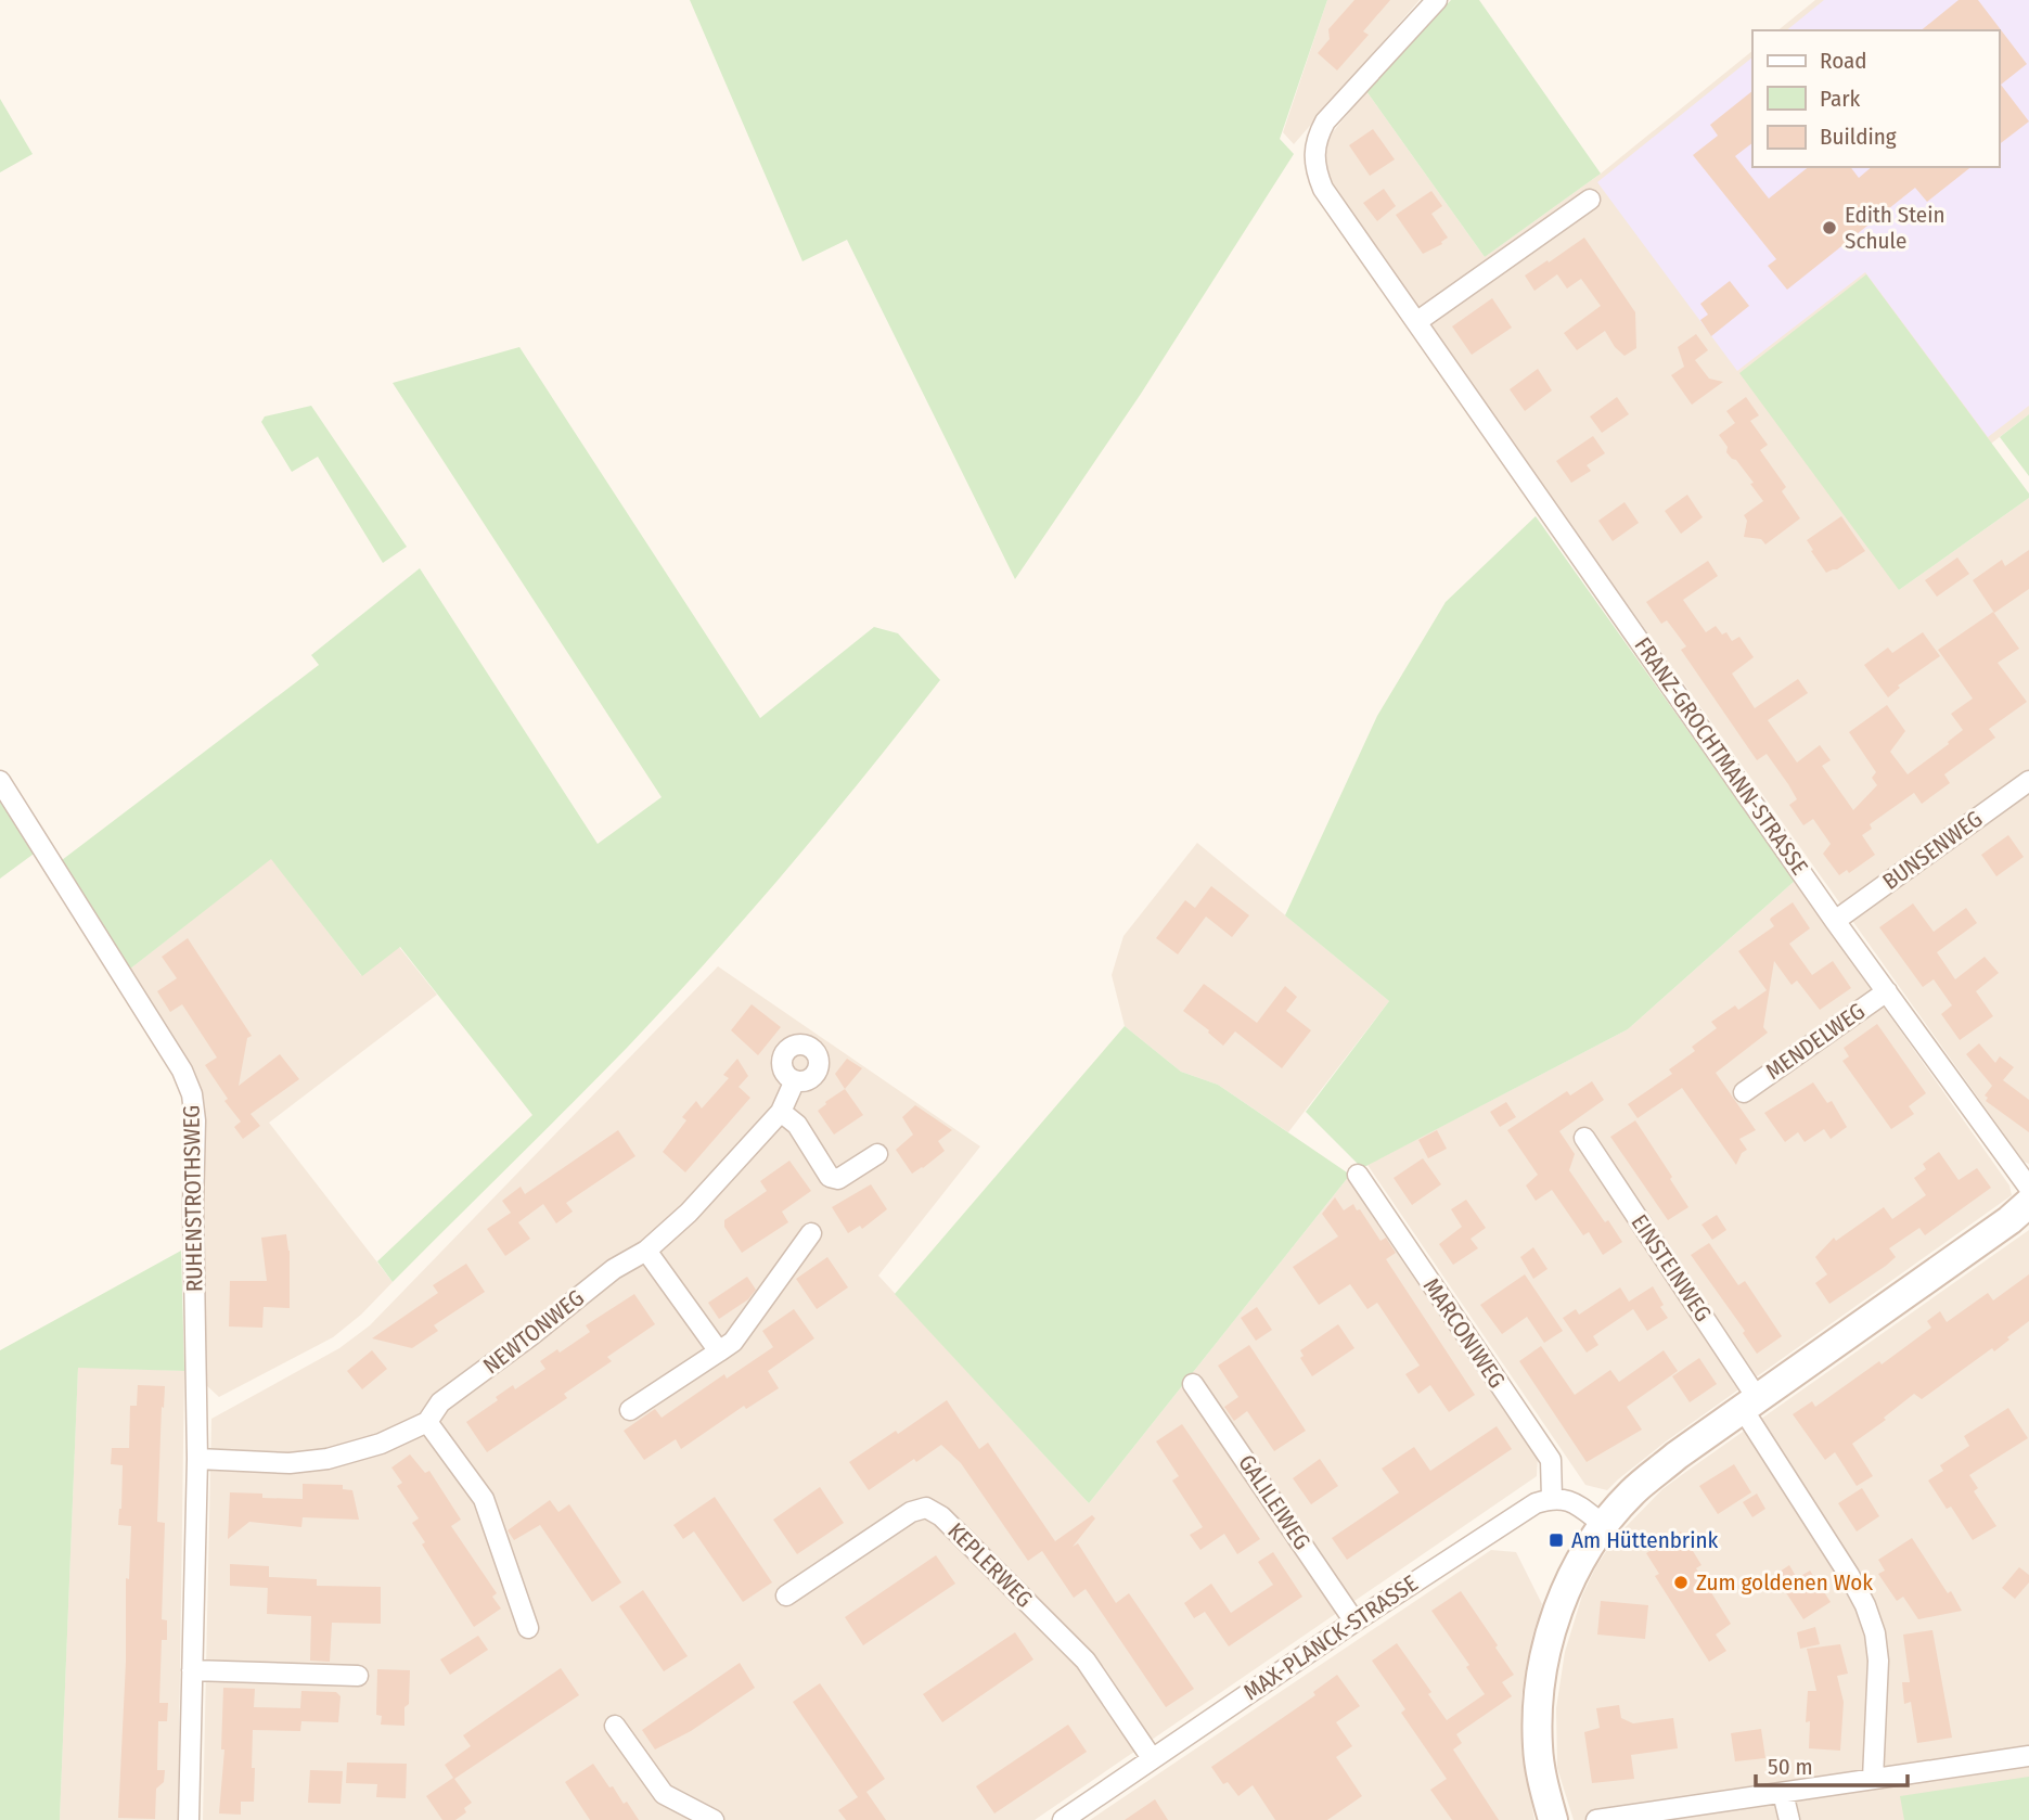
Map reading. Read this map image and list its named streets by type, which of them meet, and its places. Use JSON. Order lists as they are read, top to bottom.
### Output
{
  "streets": {
    "street": [
      "FRANZ-GROCHTMANN-STRASSE",
      "BUNSENWEG",
      "MENDELWEG",
      "RUHENSTROTHSWEG",
      "EINSTEINWEG",
      "NEWTONWEG",
      "MARCONIWEG",
      "GALILEIWEG",
      "KEPLERWEG",
      "MAX-PLANCK-STRASSE"
    ]
  },
  "crossings": [
    ["FRANZ-GROCHTMANN-STRASSE", "BUNSENWEG"],
    ["FRANZ-GROCHTMANN-STRASSE", "MENDELWEG"],
    ["RUHENSTROTHSWEG", "NEWTONWEG"],
    ["MARCONIWEG", "MAX-PLANCK-STRASSE"],
    ["GALILEIWEG", "MAX-PLANCK-STRASSE"],
    ["KEPLERWEG", "MAX-PLANCK-STRASSE"]
  ],
  "places": {
    "other": ["Edith Stein Schule", "Zum goldenen Wok"],
    "transit": ["Am Hüttenbrink"]
  },
  "legend": ["Road", "Park", "Building"],
  "scale_bar": "50 m"
}
